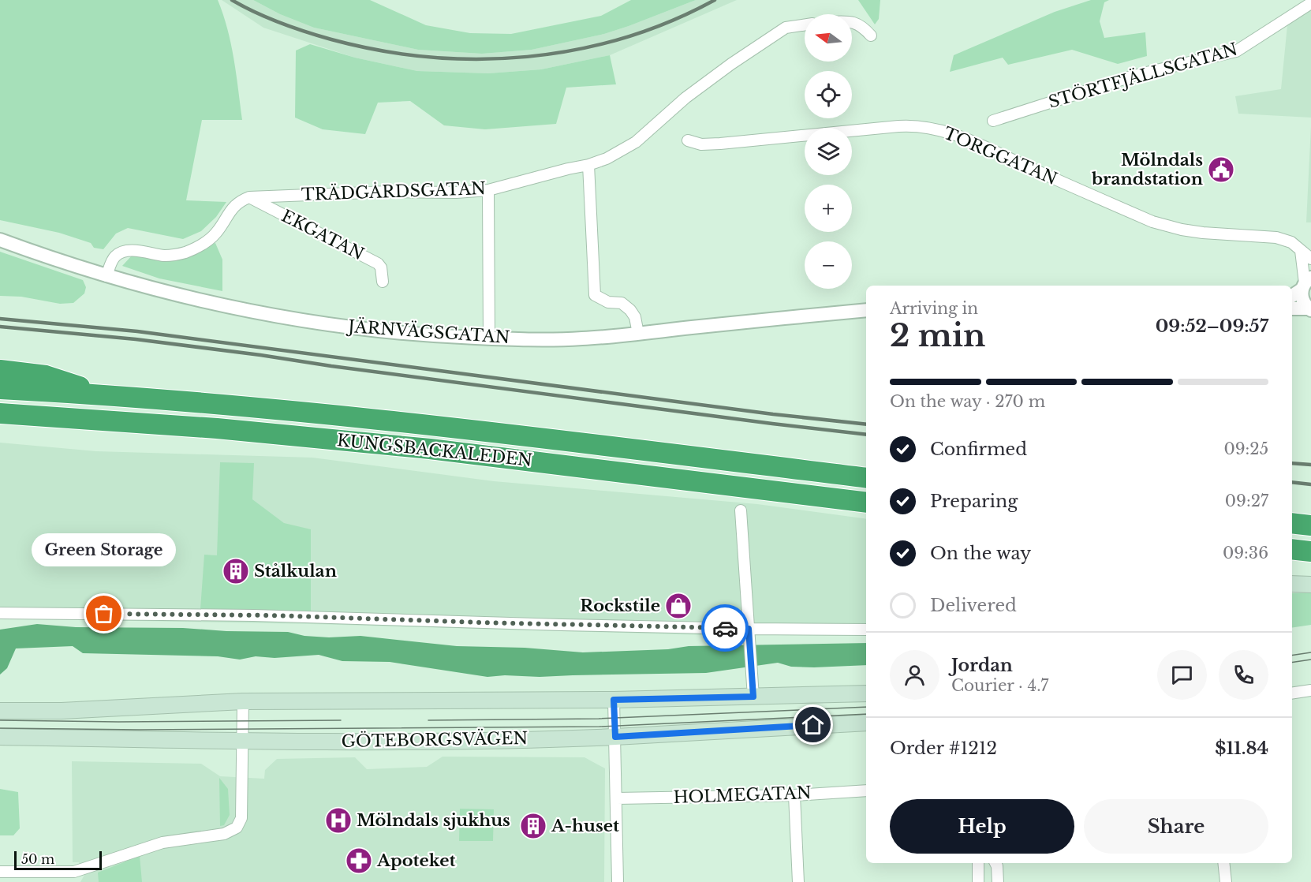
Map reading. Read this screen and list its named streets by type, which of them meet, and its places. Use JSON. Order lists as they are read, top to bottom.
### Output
{
  "streets": {
    "highway": ["KUNGSBACKALEDEN"],
    "main road": ["GÖTEBORGSVÄGEN"],
    "street": [
      "STÖRTFJÄLLSGATAN",
      "TORGGATAN",
      "TRÄDGÅRDSGATAN",
      "EKGATAN",
      "JÄRNVÄGSGATAN",
      "HOLMEGATAN"
    ]
  },
  "crossings": [
    ["TRÄDGÅRDSGATAN", "EKGATAN"]
  ],
  "places": {
    "public building": ["Mölndals brandstation"],
    "building": ["Stålkulan", "A-huset"],
    "shop": ["Rockstile"],
    "other": ["Green Storage"],
    "hospital": ["Mölndals sjukhus"],
    "pharmacy": ["Apoteket"]
  },
  "scale_bar": "50 m",
  "north": "left",
  "page": {
    "map_buttons": ["+", "−"],
    "heading": ["2 min", "Arriving in", "09:52–09:57"],
    "panel": [
      "Jordan",
      "Courier · 4.7",
      "Order #1212",
      "$11.84"
    ],
    "bar": "On the way · 270 m",
    "list": [
      ["Confirmed", "09:25"],
      ["Preparing", "09:27"],
      ["On the way", "09:36"],
      "Delivered"
    ],
    "bubble": "Green Storage",
    "buttons": ["Help", "Share"],
    "scale": "50 m"
  }
}
